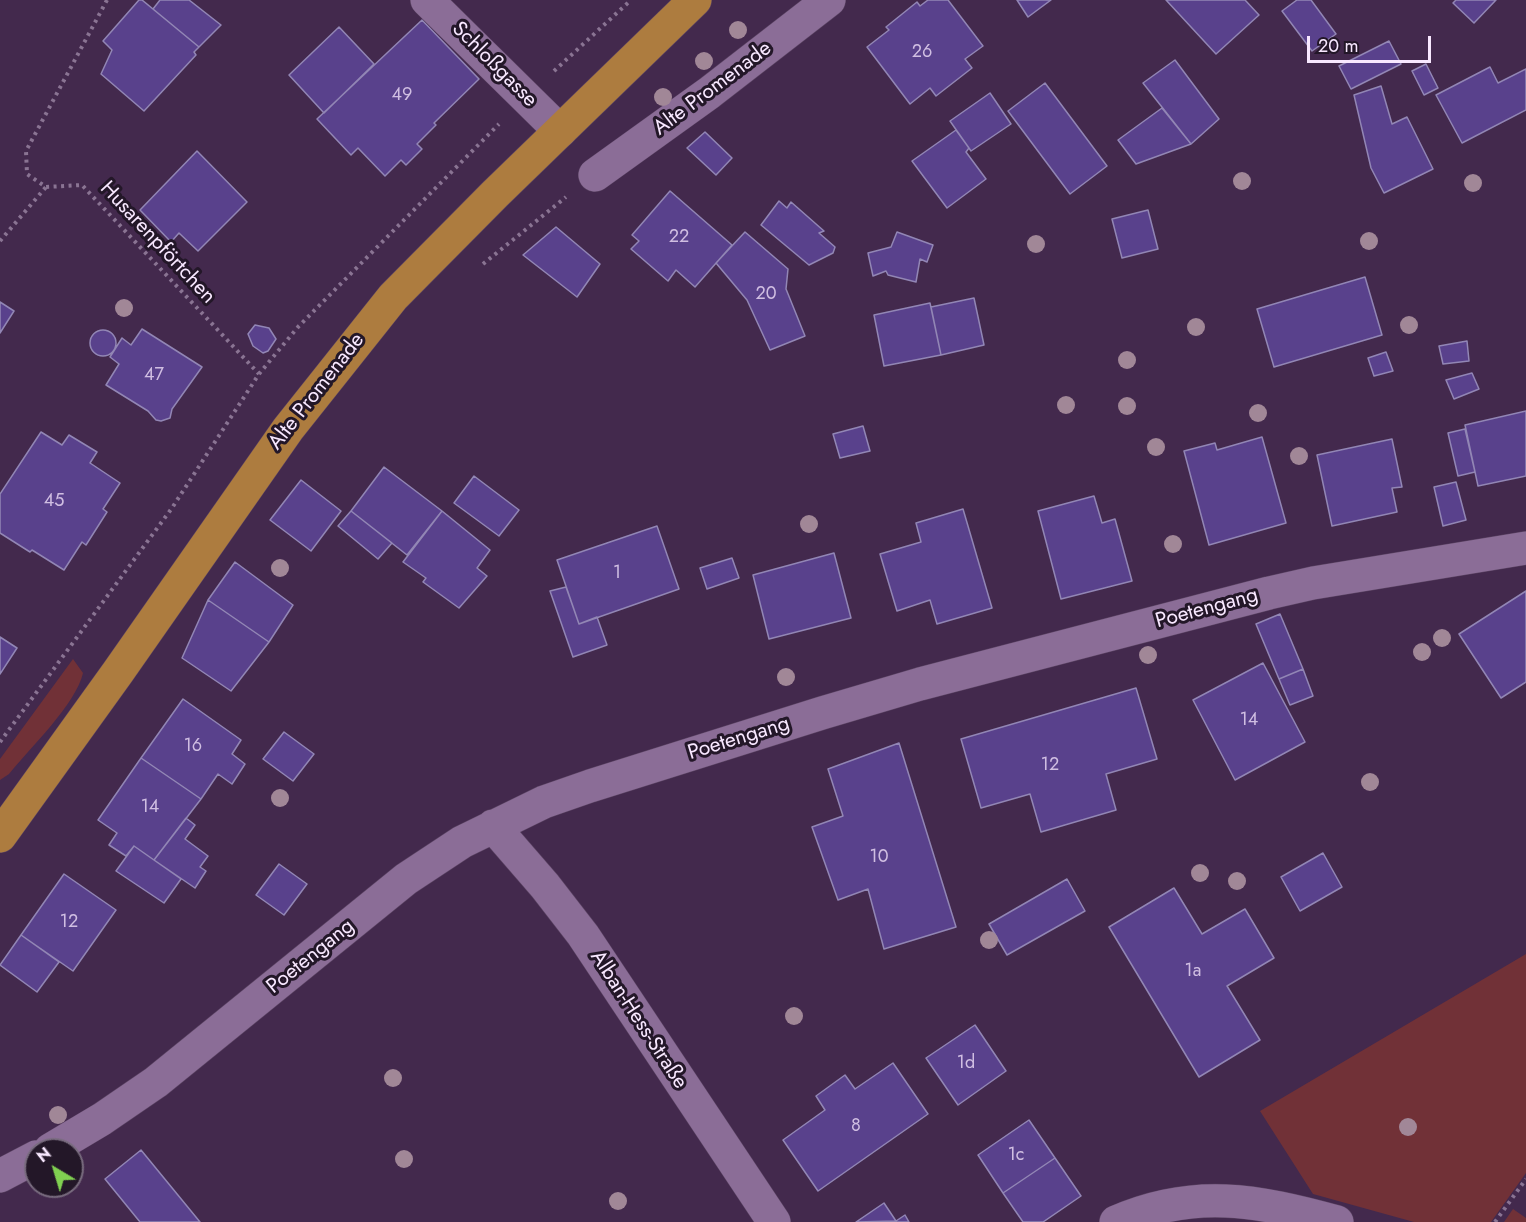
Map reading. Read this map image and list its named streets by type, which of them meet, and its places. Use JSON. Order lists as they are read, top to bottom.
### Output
{
  "streets": {
    "main road": ["Alte Promenade"],
    "street": ["Schloßgasse", "Poetengang", "Alban-Hess-Straße"],
    "path": ["Husarenpförtchen"]
  },
  "crossings": [
    ["Schloßgasse", "Alte Promenade"],
    ["Poetengang", "Alban-Hess-Straße"]
  ],
  "house_numbers": [
    "26",
    "49",
    "22",
    "20",
    "47",
    "45",
    "1",
    "14",
    "16",
    "12",
    "14",
    "10",
    "12",
    "1a",
    "1d",
    "8",
    "1c"
  ],
  "scale_bar": "20 m",
  "north": "top left"
}
